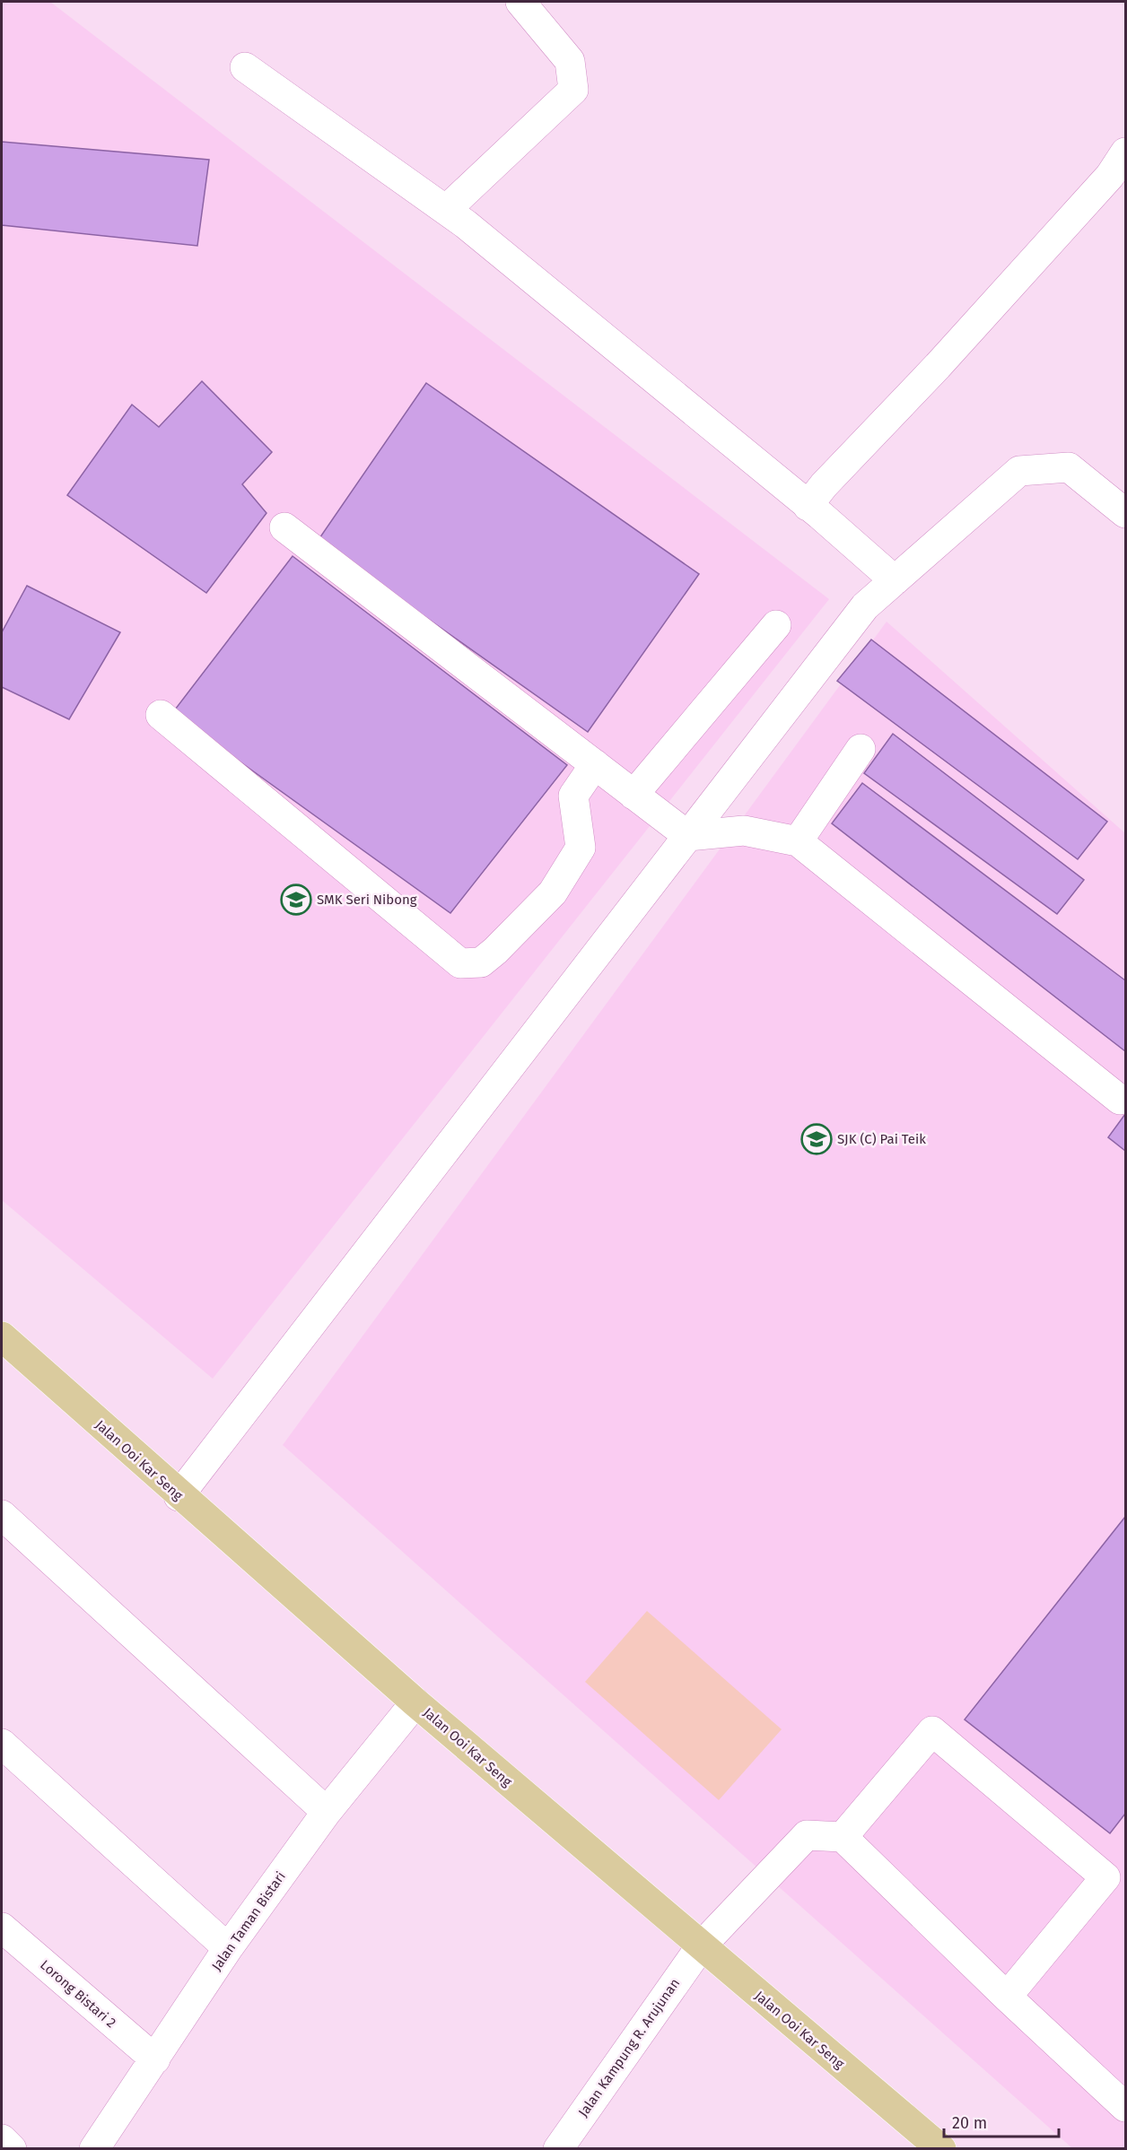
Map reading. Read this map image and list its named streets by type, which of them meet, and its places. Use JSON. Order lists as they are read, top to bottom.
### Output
{
  "streets": {
    "main road": ["Jalan Ooi Kar Seng"],
    "street": ["Jalan Taman Bistari", "Lorong Bistari 2", "Jalan Kampung R. Arujunan"]
  },
  "crossings": [
    ["Jalan Ooi Kar Seng", "Jalan Taman Bistari"],
    ["Jalan Ooi Kar Seng", "Jalan Kampung R. Arujunan"],
    ["Jalan Taman Bistari", "Lorong Bistari 2"]
  ],
  "places": {
    "school or university": ["SMK Seri Nibong", "SJK (C) Pai Teik"]
  },
  "scale_bar": "20 m"
}
